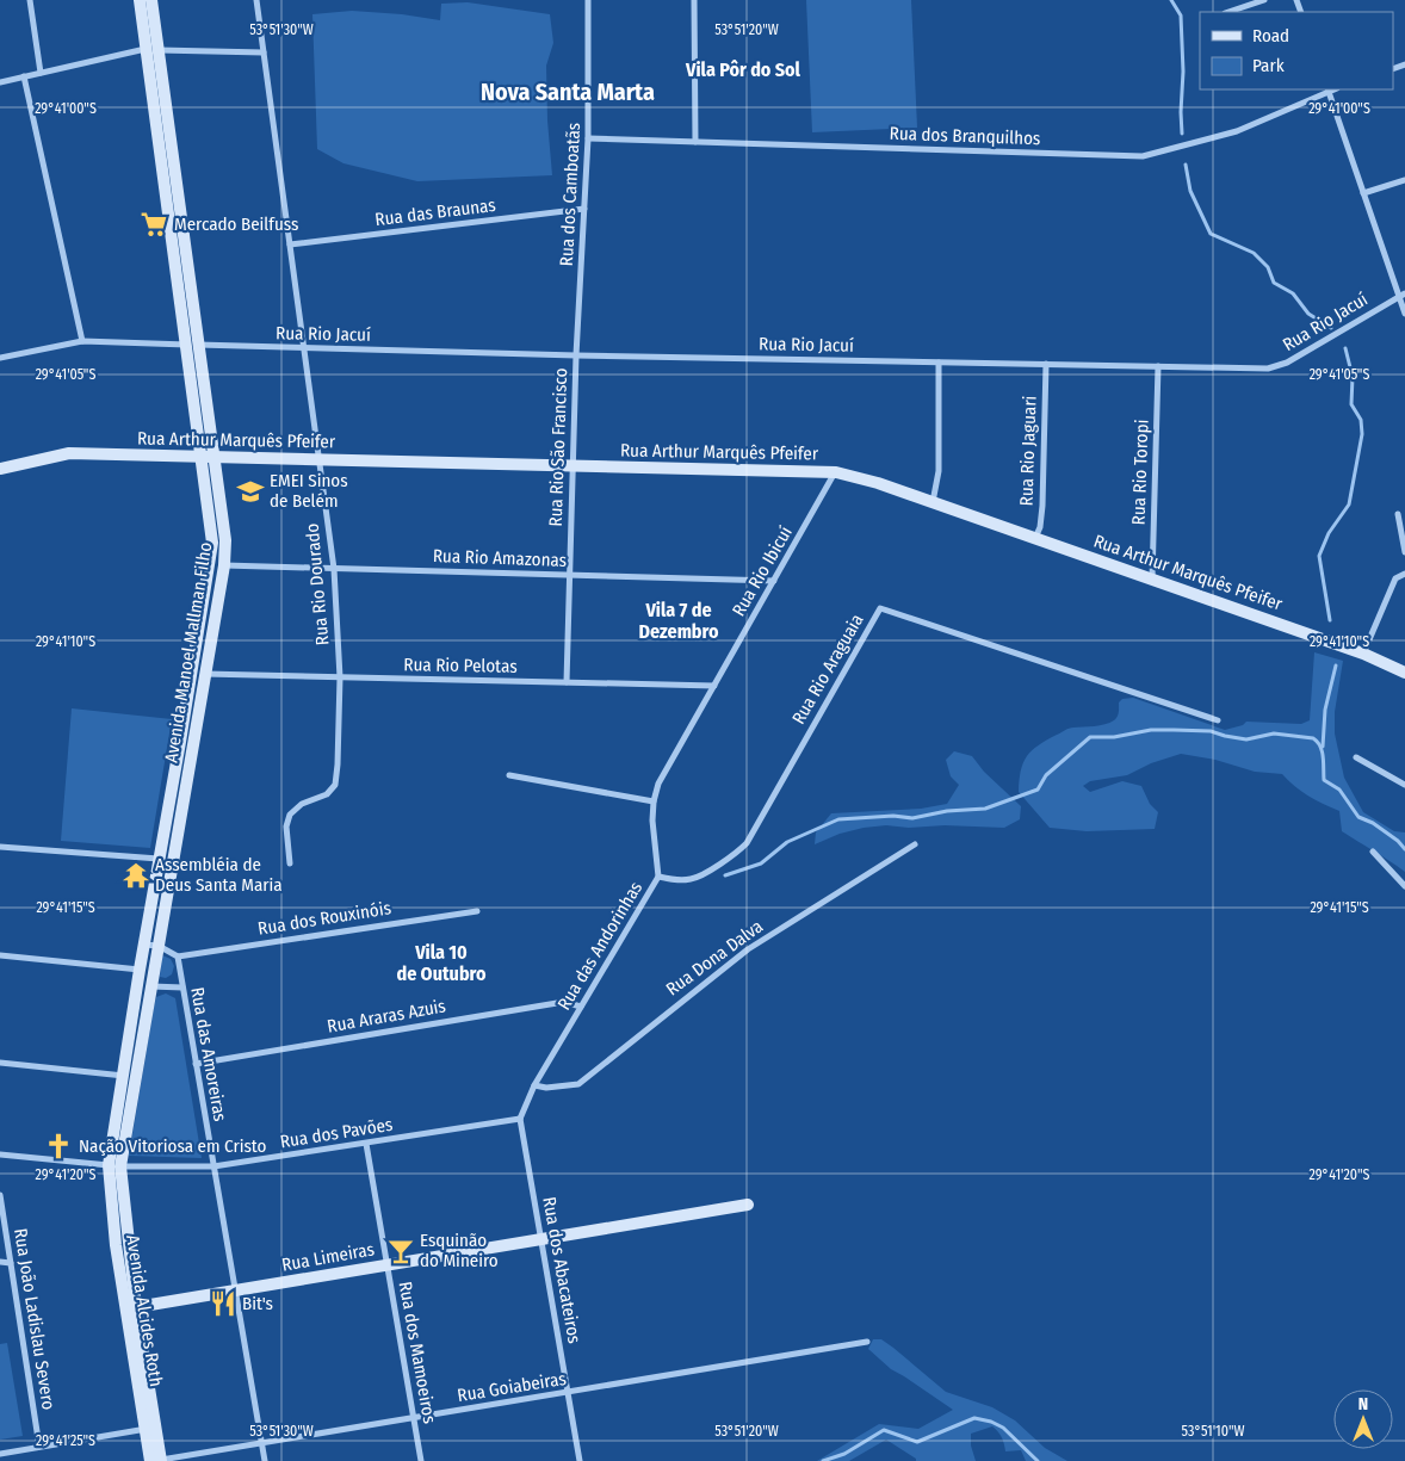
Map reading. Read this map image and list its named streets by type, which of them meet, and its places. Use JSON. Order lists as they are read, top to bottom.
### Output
{
  "streets": {
    "street": [
      "Rua dos Branquilhos",
      "Rua dos Camboatãs",
      "Rua das Braunas",
      "Rua Rio Jacuí",
      "Rua Arthur Marquês Pfeifer",
      "Rua Rio São Francisco",
      "Rua Rio Jaguari",
      "Rua Rio Toropi",
      "Rua Rio Amazonas",
      "Rua Rio Ibicuí",
      "Rua Rio Dourado",
      "Avenida Manoel Mallman Filho",
      "Rua Rio Pelotas",
      "Rua Rio Araguaia",
      "Rua dos Rouxinóis",
      "Rua das Andorinhas",
      "Rua Dona Dalva",
      "Rua Araras Azuis",
      "Rua das Amoreiras",
      "Rua dos Pavões",
      "Rua Limeiras",
      "Rua dos Abacateiros",
      "Avenida Alcides Roth",
      "Rua João Ladislau Severo",
      "Rua dos Mamoeiros",
      "Rua Goiabeiras"
    ]
  },
  "crossings": [
    ["Rua dos Branquilhos", "Rua dos Camboatãs"],
    ["Rua dos Camboatãs", "Rua das Braunas"],
    ["Rua dos Camboatãs", "Rua Rio Jacuí"],
    ["Rua dos Camboatãs", "Rua Rio São Francisco"],
    ["Rua das Braunas", "Rua Rio Dourado"],
    ["Rua Rio Jacuí", "Rua Rio São Francisco"],
    ["Rua Rio Jacuí", "Rua Rio Jaguari"],
    ["Rua Rio Jacuí", "Rua Rio Toropi"],
    ["Rua Rio Jacuí", "Rua Rio Dourado"],
    ["Rua Rio Jacuí", "Avenida Manoel Mallman Filho"],
    ["Rua Arthur Marquês Pfeifer", "Rua Rio São Francisco"],
    ["Rua Arthur Marquês Pfeifer", "Rua Rio Jaguari"],
    ["Rua Arthur Marquês Pfeifer", "Rua Rio Toropi"],
    ["Rua Arthur Marquês Pfeifer", "Rua Rio Ibicuí"],
    ["Rua Arthur Marquês Pfeifer", "Rua Rio Dourado"],
    ["Rua Arthur Marquês Pfeifer", "Avenida Manoel Mallman Filho"],
    ["Rua Rio São Francisco", "Rua Rio Amazonas"],
    ["Rua Rio São Francisco", "Rua Rio Pelotas"],
    ["Rua Rio Amazonas", "Rua Rio Ibicuí"],
    ["Rua Rio Amazonas", "Rua Rio Dourado"],
    ["Rua Rio Amazonas", "Avenida Manoel Mallman Filho"],
    ["Rua Rio Ibicuí", "Rua Rio Pelotas"],
    ["Rua Rio Ibicuí", "Rua das Andorinhas"],
    ["Rua Rio Dourado", "Rua Rio Pelotas"],
    ["Avenida Manoel Mallman Filho", "Rua Rio Pelotas"],
    ["Avenida Manoel Mallman Filho", "Rua dos Pavões"],
    ["Avenida Manoel Mallman Filho", "Avenida Alcides Roth"],
    ["Rua Rio Pelotas", "Rua das Andorinhas"],
    ["Rua Rio Araguaia", "Rua das Andorinhas"],
    ["Rua dos Rouxinóis", "Rua das Amoreiras"],
    ["Rua das Andorinhas", "Rua Dona Dalva"],
    ["Rua das Andorinhas", "Rua Araras Azuis"],
    ["Rua das Andorinhas", "Rua dos Pavões"],
    ["Rua das Andorinhas", "Rua dos Abacateiros"],
    ["Rua Araras Azuis", "Rua das Amoreiras"],
    ["Rua das Amoreiras", "Rua dos Pavões"],
    ["Rua das Amoreiras", "Rua Limeiras"],
    ["Rua das Amoreiras", "Rua Goiabeiras"],
    ["Rua dos Pavões", "Rua dos Abacateiros"],
    ["Rua dos Pavões", "Avenida Alcides Roth"],
    ["Rua dos Pavões", "Rua dos Mamoeiros"],
    ["Rua Limeiras", "Rua dos Abacateiros"],
    ["Rua Limeiras", "Avenida Alcides Roth"],
    ["Rua Limeiras", "Rua dos Mamoeiros"],
    ["Rua dos Abacateiros", "Rua Goiabeiras"],
    ["Avenida Alcides Roth", "Rua Goiabeiras"],
    ["Rua dos Mamoeiros", "Rua Goiabeiras"]
  ],
  "districts": [
    "Vila Pôr do Sol",
    "Nova Santa Marta",
    "Vila 7 de Dezembro",
    "Vila 10 de Outubro"
  ],
  "places": {
    "supermarket": ["Mercado Beilfuss"],
    "school or university": ["EMEI Sinos de Belém"],
    "temple": ["Assembléia de Deus Santa Maria"],
    "church": ["Nação Vitoriosa em Cristo"],
    "bar": ["Esquinão do Mineiro"],
    "restaurant": ["Bit's"]
  },
  "legend": ["Road", "Park"],
  "north": "top",
  "coordinates": [
    "53°51'30\"W",
    "53°51'20\"W",
    "29°41'00\"S",
    "29°41'05\"S",
    "29°41'10\"S",
    "29°41'15\"S",
    "29°41'20\"S",
    "53°51'10\"W",
    "29°41'25\"S"
  ]
}
